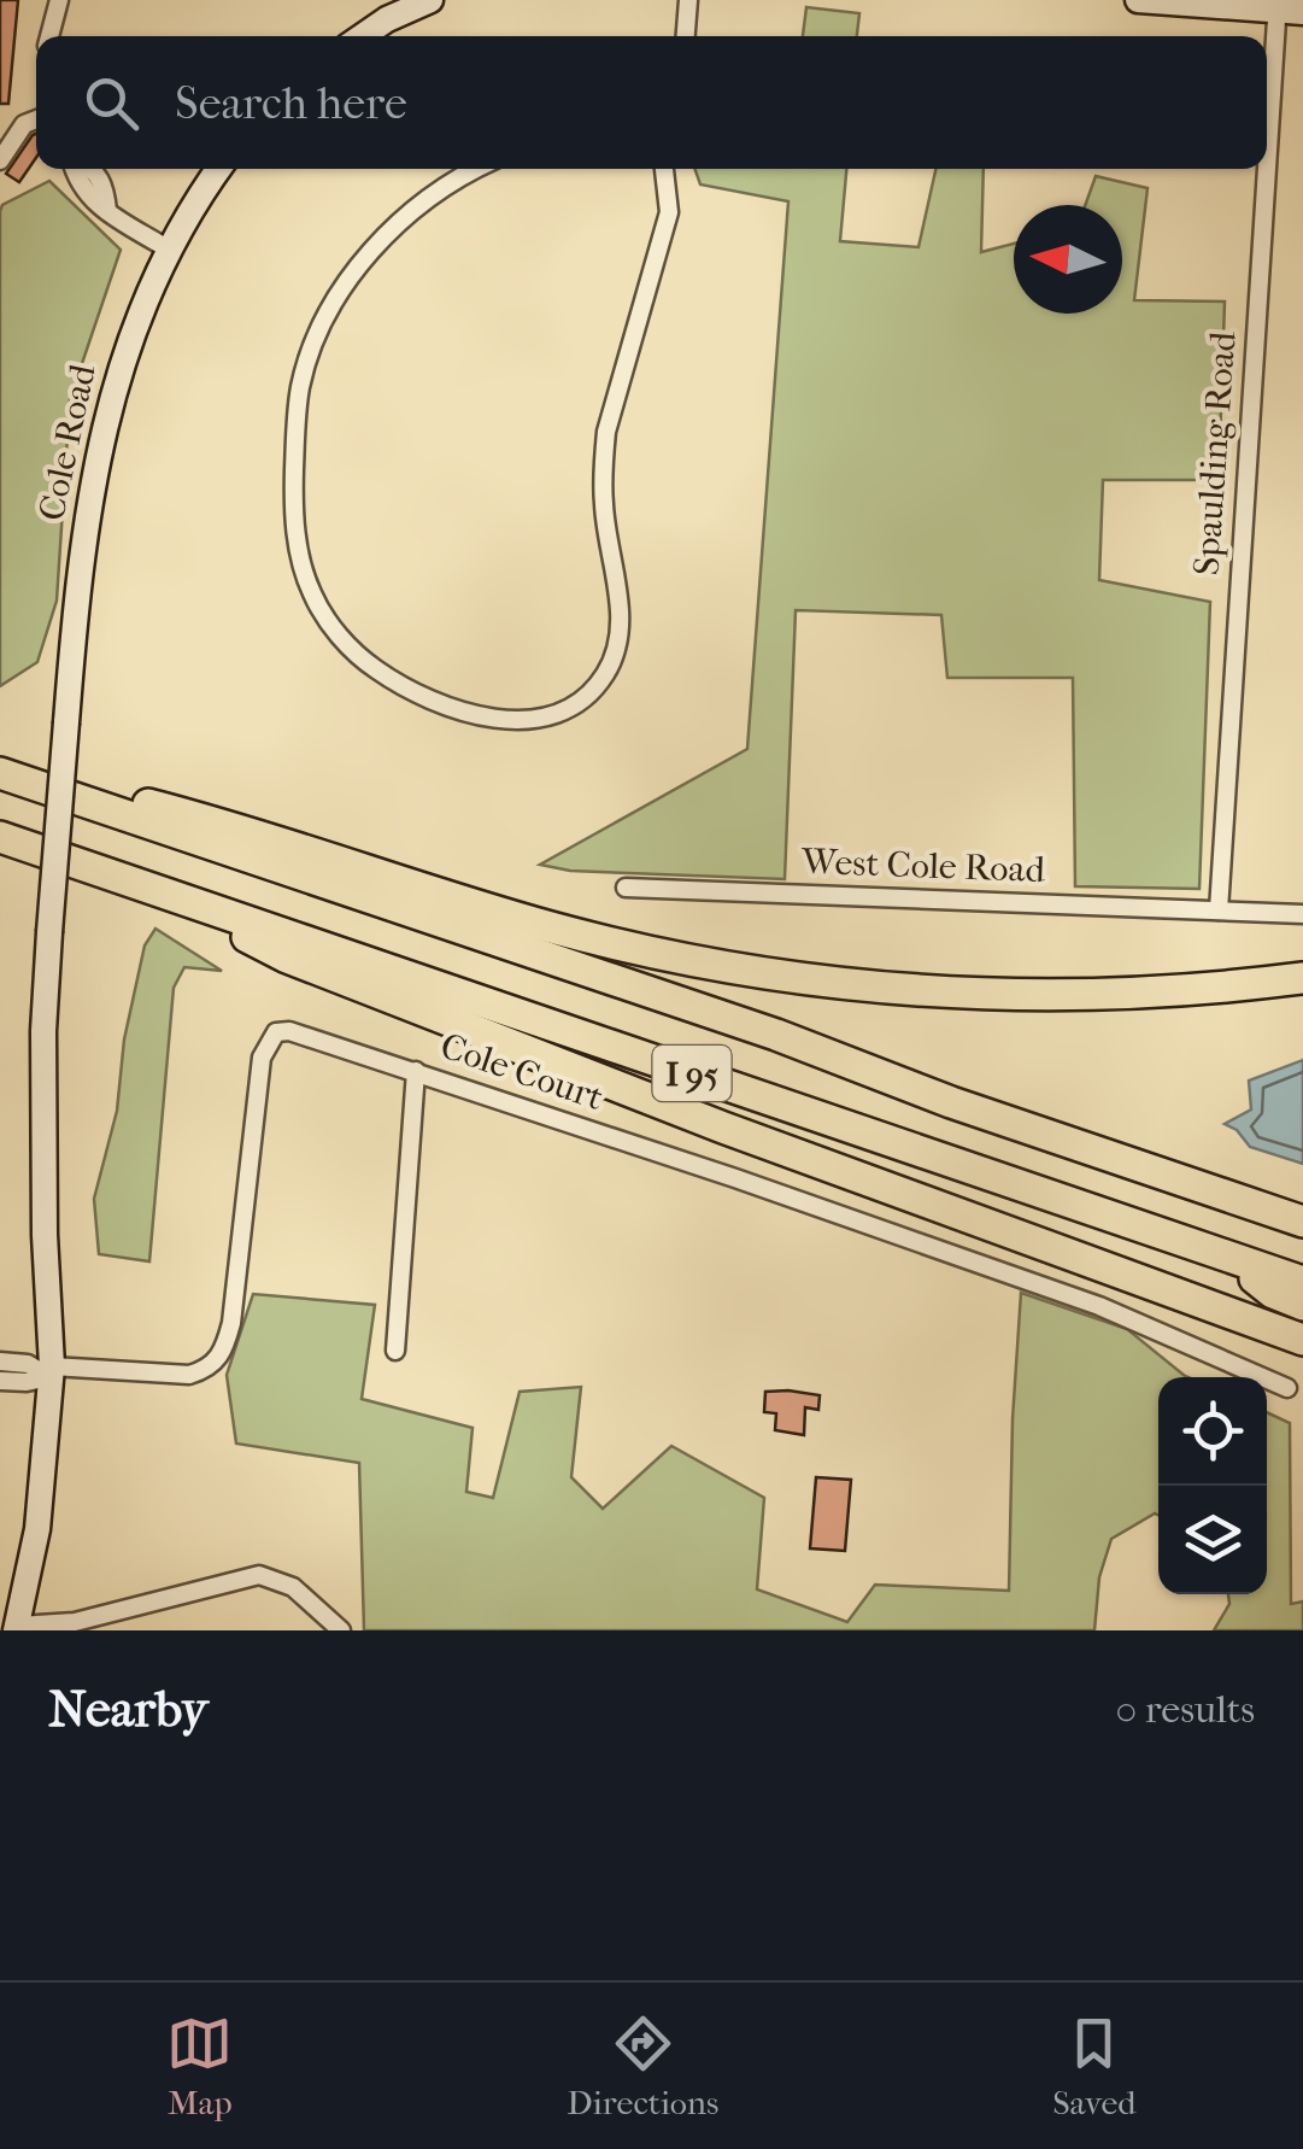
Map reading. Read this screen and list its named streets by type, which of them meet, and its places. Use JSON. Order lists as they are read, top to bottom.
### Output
{
  "streets": {
    "highway": ["I 95"],
    "street": [
      "Cole Road",
      "Spaulding Road",
      "West Cole Road",
      "Cole Court"
    ]
  },
  "crossings": [
    ["Cole Road", "Cole Court"],
    ["Spaulding Road", "West Cole Road"]
  ],
  "north": "left",
  "page": {
    "search": "Search here",
    "heading": ["Nearby", "0 results"],
    "nav": ["Map", "Directions", "Saved"]
  }
}
